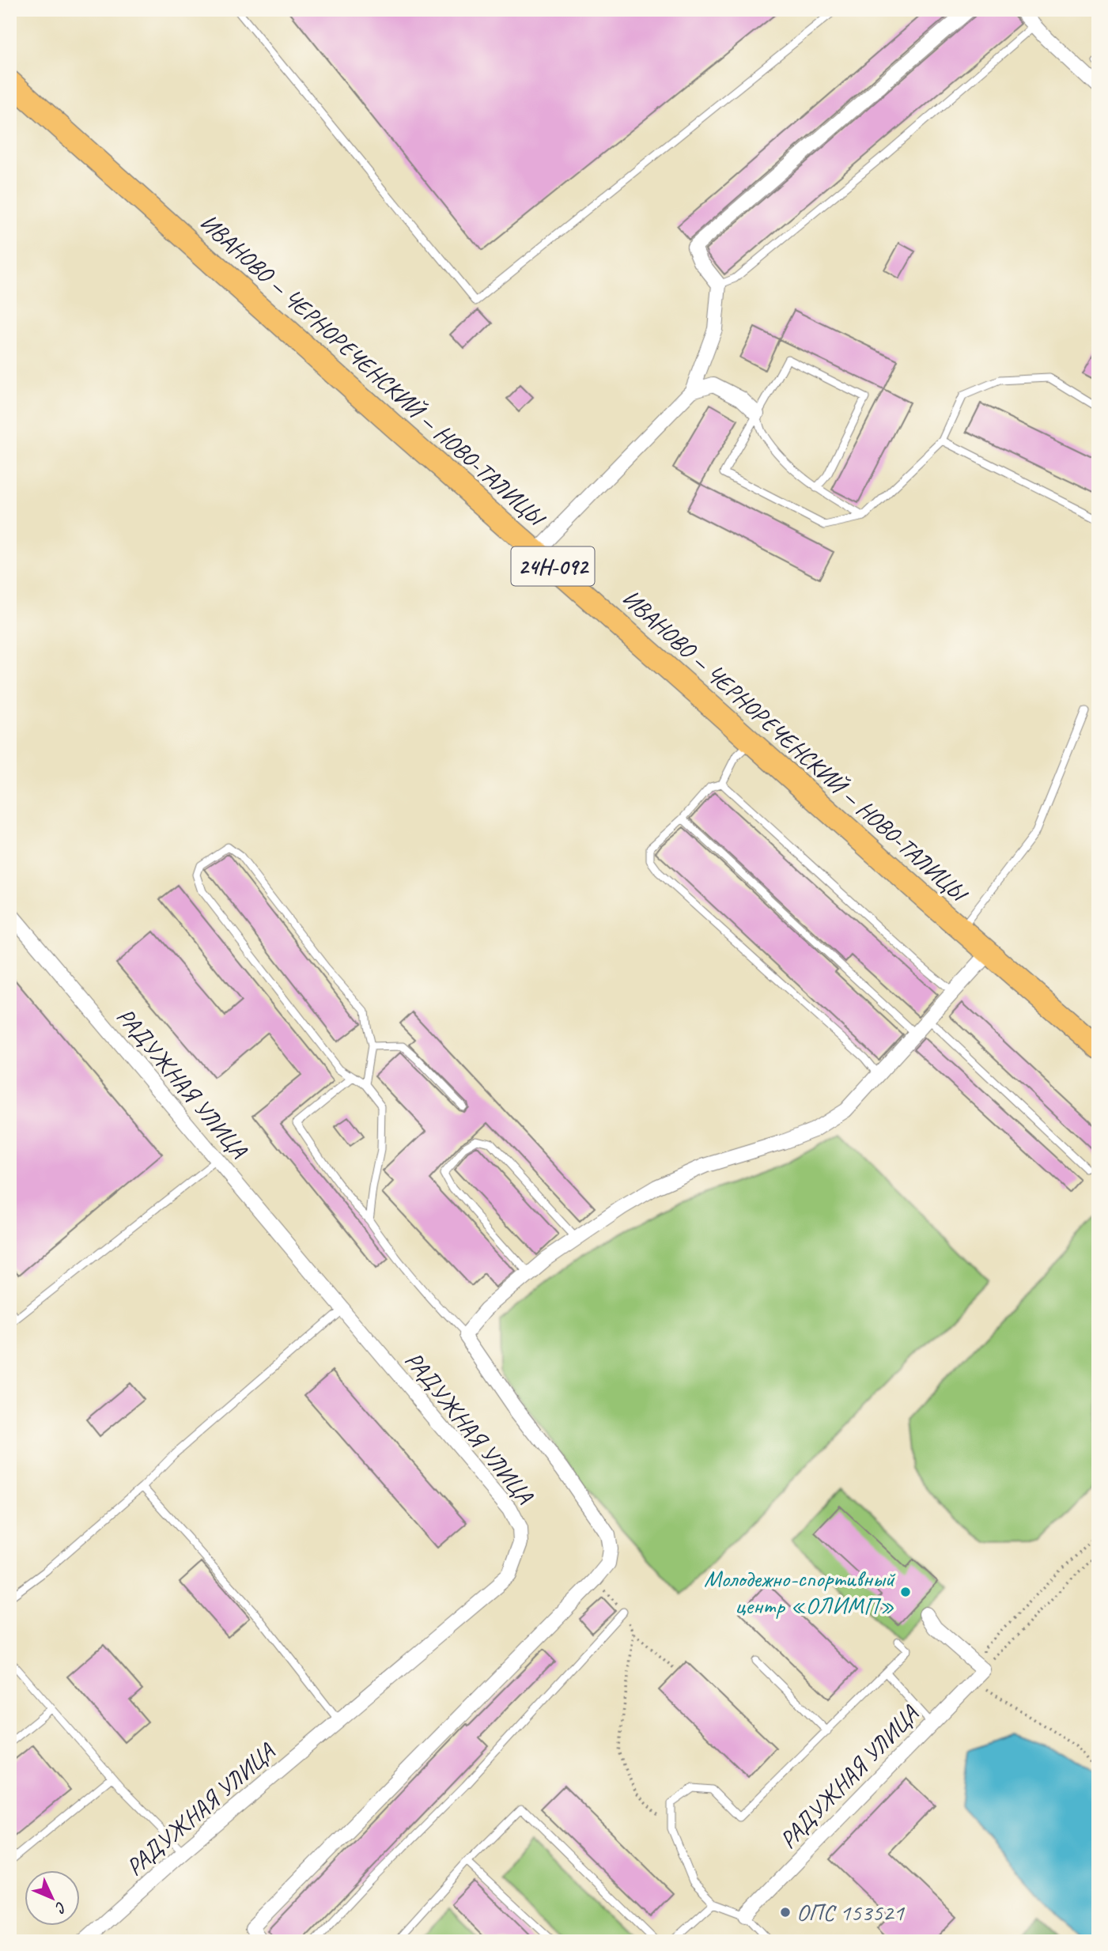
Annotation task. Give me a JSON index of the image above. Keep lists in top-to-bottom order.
{
  "streets": {
    "main road": ["ИВАНОВО — ЧЕРНОРЕЧЕНСКИЙ — НОВО-ТАЛИЦЫ", "24Н-092"],
    "street": ["РАДУЖНАЯ УЛИЦА"]
  },
  "places": ["Молодежно-спортивный центр «ОЛИМП»", "ОПС 153521"],
  "north": "bottom right"
}
